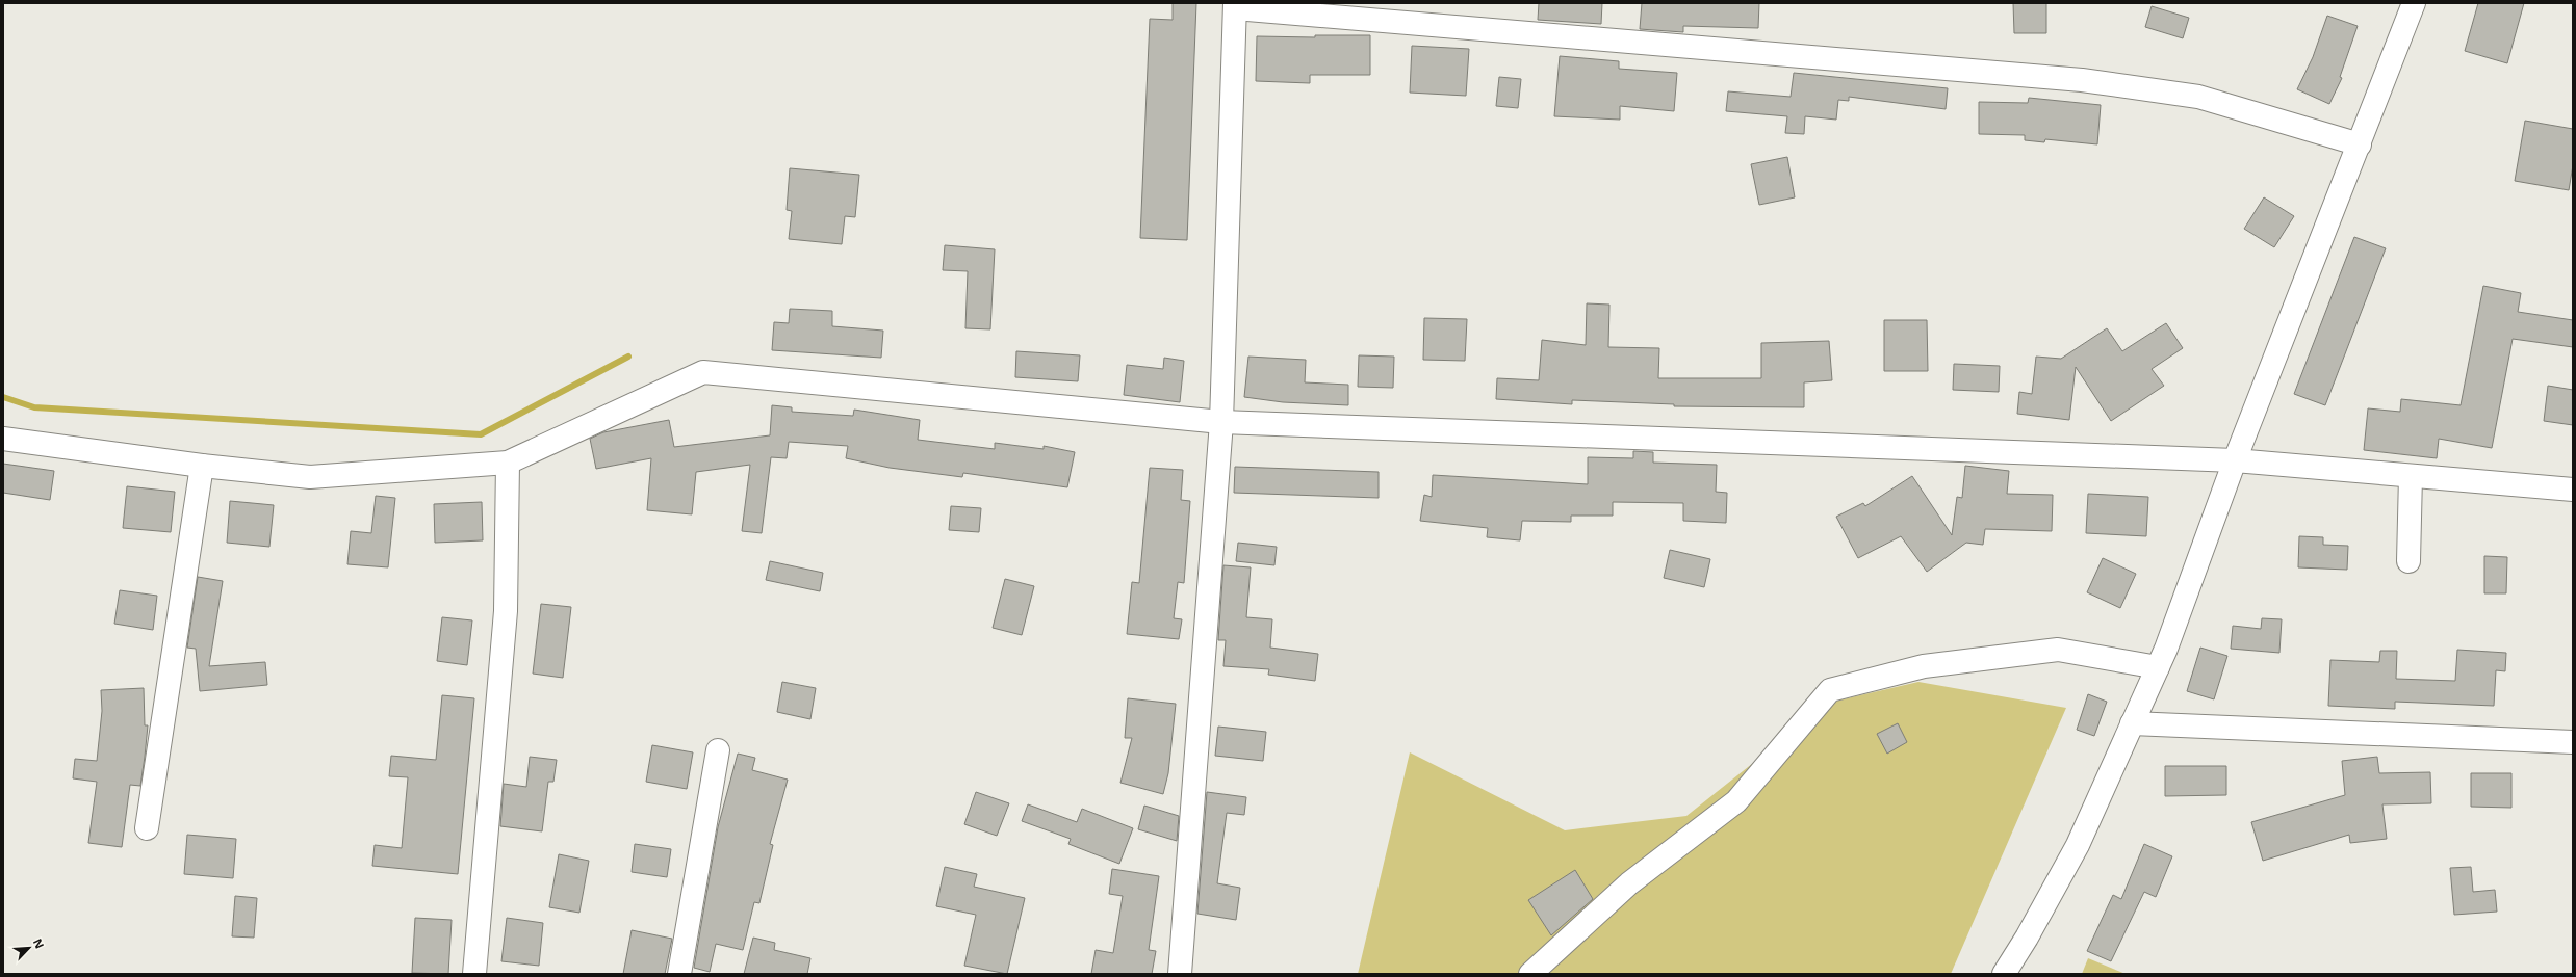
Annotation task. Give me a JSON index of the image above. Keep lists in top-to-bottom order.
{
  "north": "top right"
}
